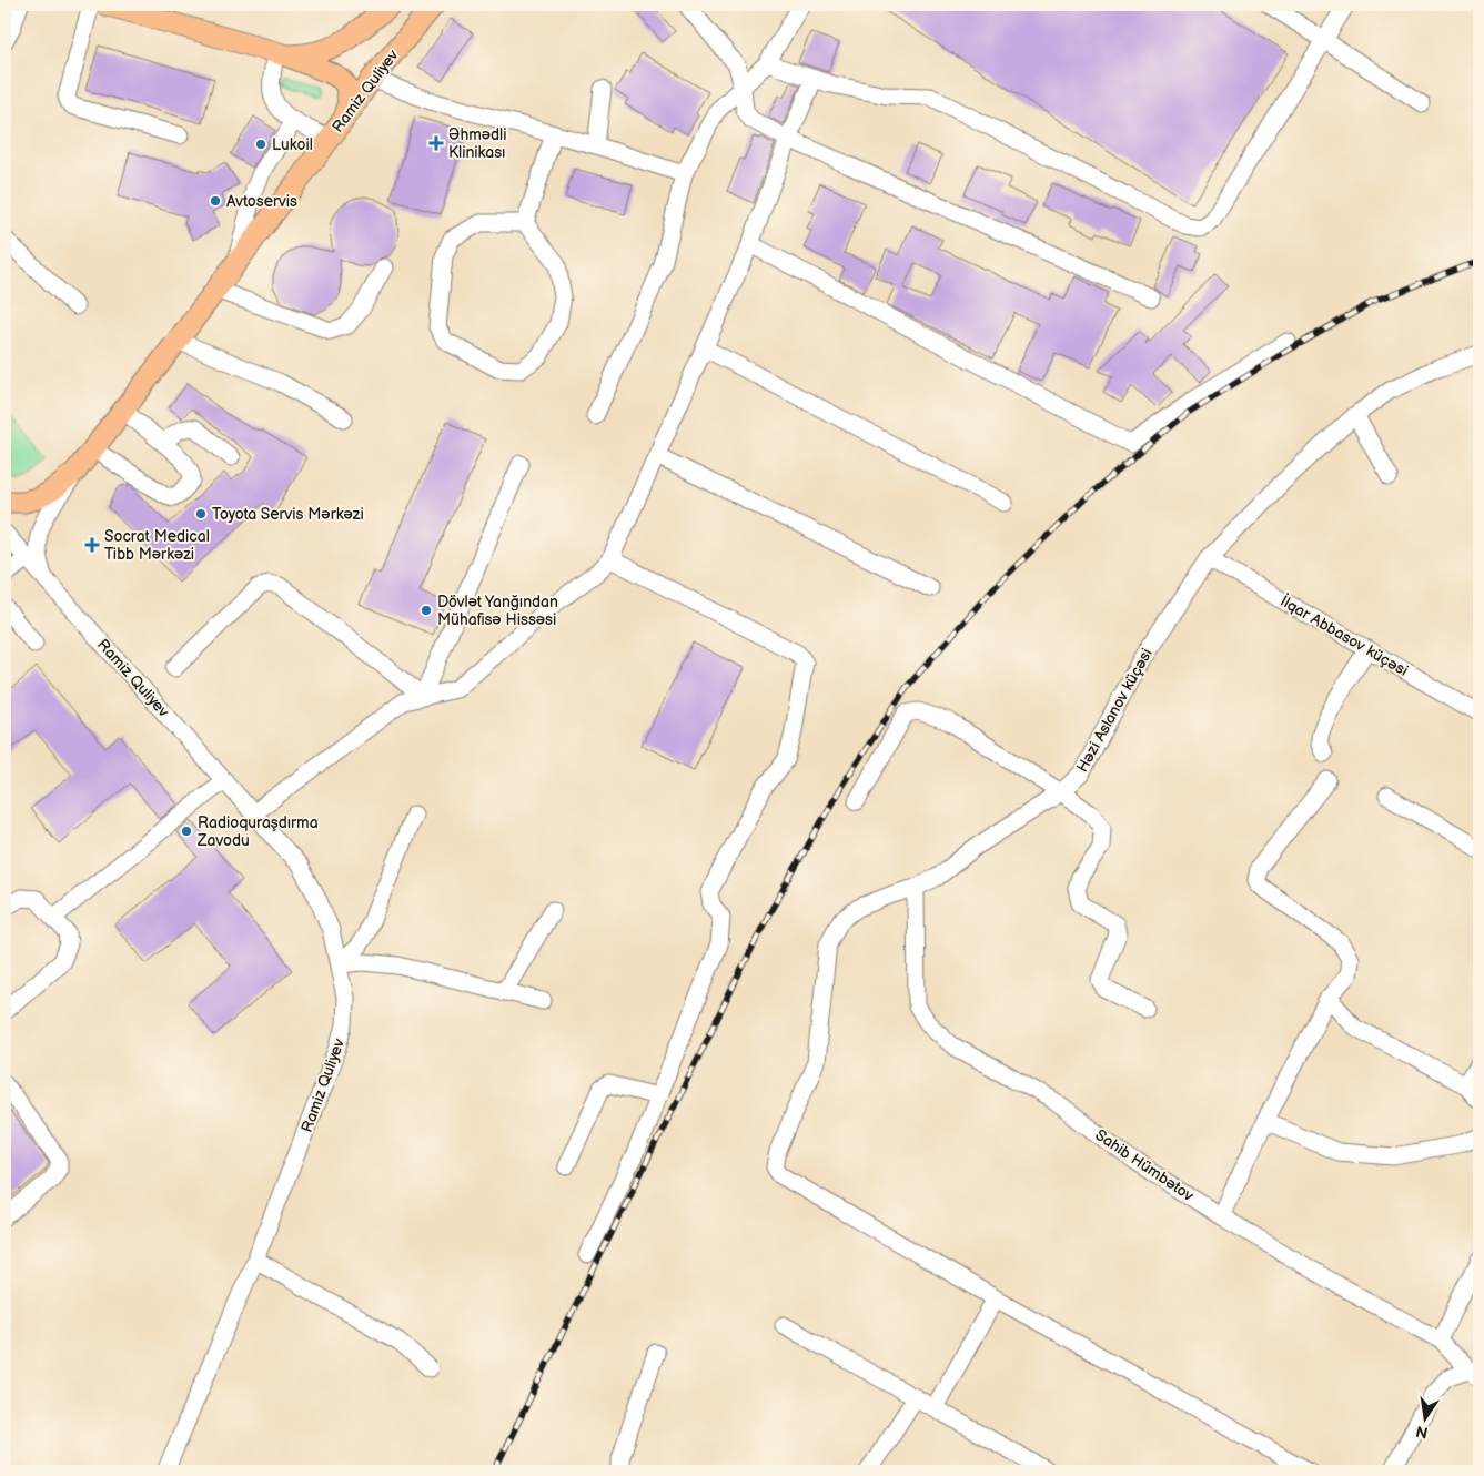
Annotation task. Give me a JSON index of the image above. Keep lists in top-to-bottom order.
{
  "streets": {
    "main road": ["Ramiz Quliyev"],
    "street": ["İlqar Abbasov küçəsi", "Həzi Aslanov küçəsi", "Sahib Hümbətov"]
  },
  "crossings": [
    ["İlqar Abbasov küçəsi", "Həzi Aslanov küçəsi"],
    ["Həzi Aslanov küçəsi", "Sahib Hümbətov"]
  ],
  "places": {
    "health": ["Əhmədli Klinikası", "Socrat Medical Tibb Mərkəzi"],
    "other": [
      "Lukoil",
      "Avtoservis",
      "Toyota Servis Mərkəzi",
      "Dövlət Yanğından Mühafisə Hissəsi",
      "Radioquraşdırma Zavodu"
    ]
  },
  "north": "bottom"
}
